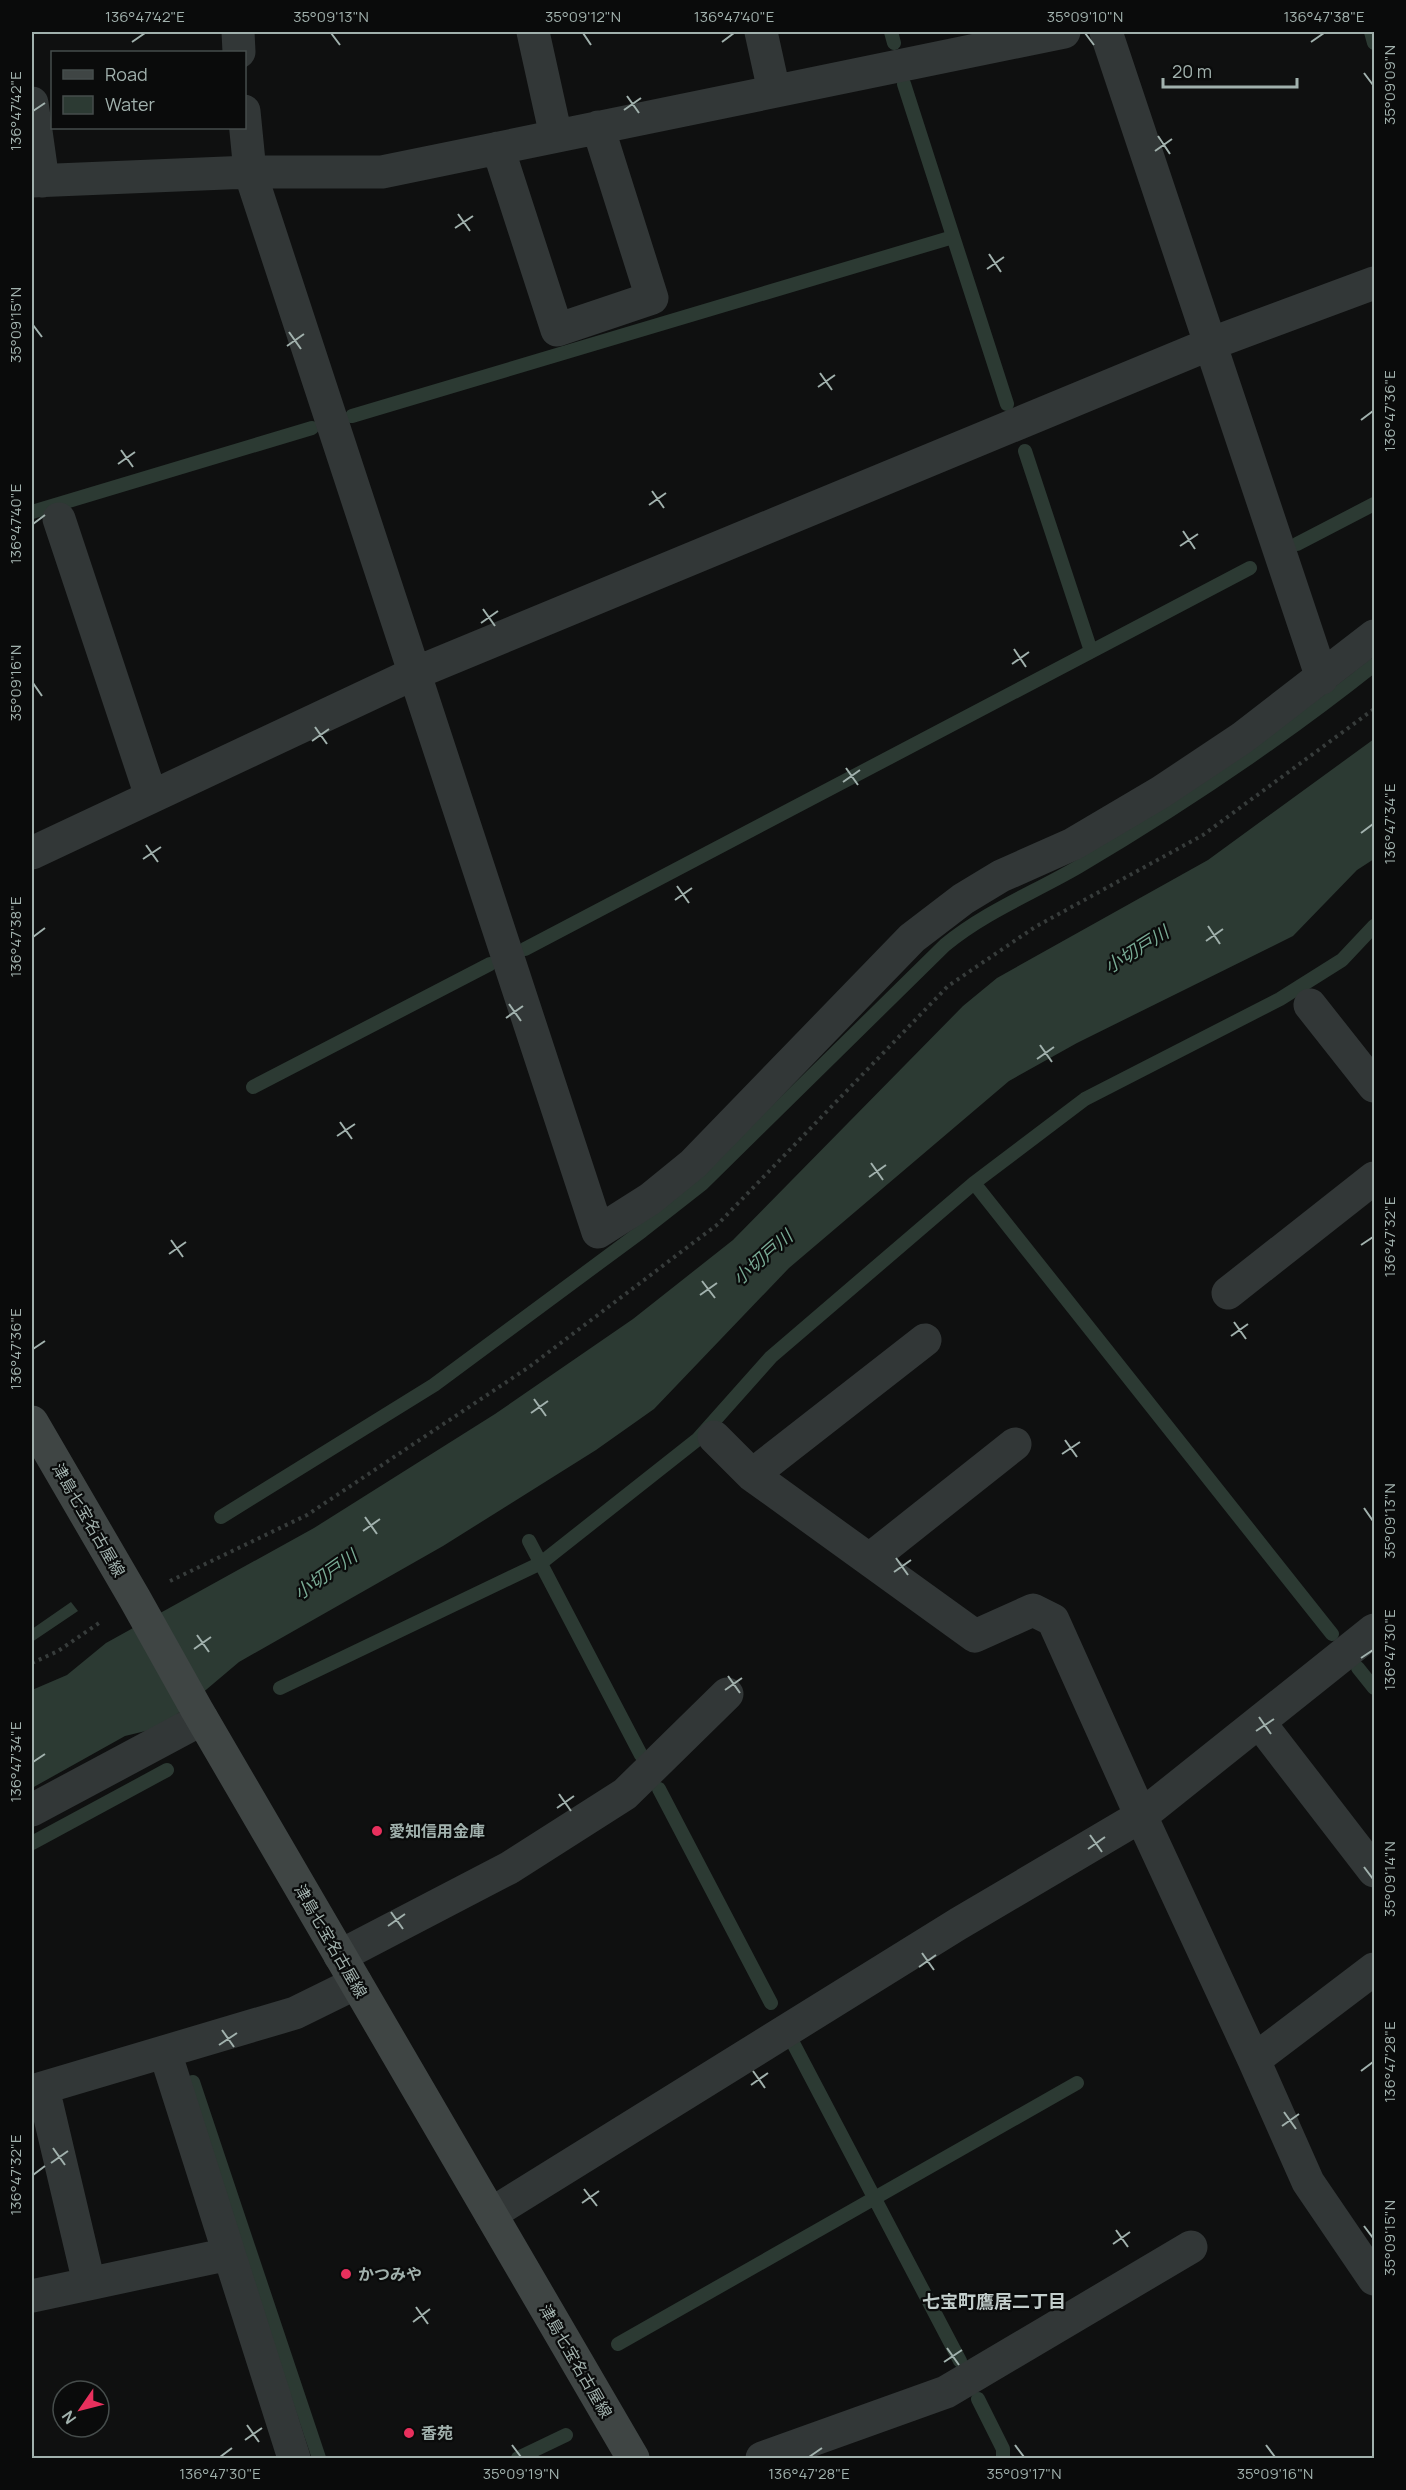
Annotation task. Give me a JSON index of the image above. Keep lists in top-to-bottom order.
{
  "streets": {
    "main road": ["津島七宝名古屋線"]
  },
  "districts": ["七宝町鷹居二丁目"],
  "water": ["小切戸川"],
  "places": ["愛知信用金庫", "かつみや", "香苑"],
  "legend": ["Road", "Water"],
  "scale_bar": "20 m",
  "north": "bottom left",
  "coordinates": [
    "136°47'42\"E",
    "35°09'13\"N",
    "35°09'12\"N",
    "136°47'40\"E",
    "35°09'10\"N",
    "136°47'38\"E",
    "35°09'09\"N",
    "35°09'15\"N",
    "136°47'36\"E",
    "35°09'16\"N",
    "136°47'34\"E",
    "136°47'32\"E",
    "136°47'30\"E",
    "35°09'14\"N",
    "136°47'28\"E",
    "35°09'19\"N",
    "35°09'17\"N"
  ]
}
